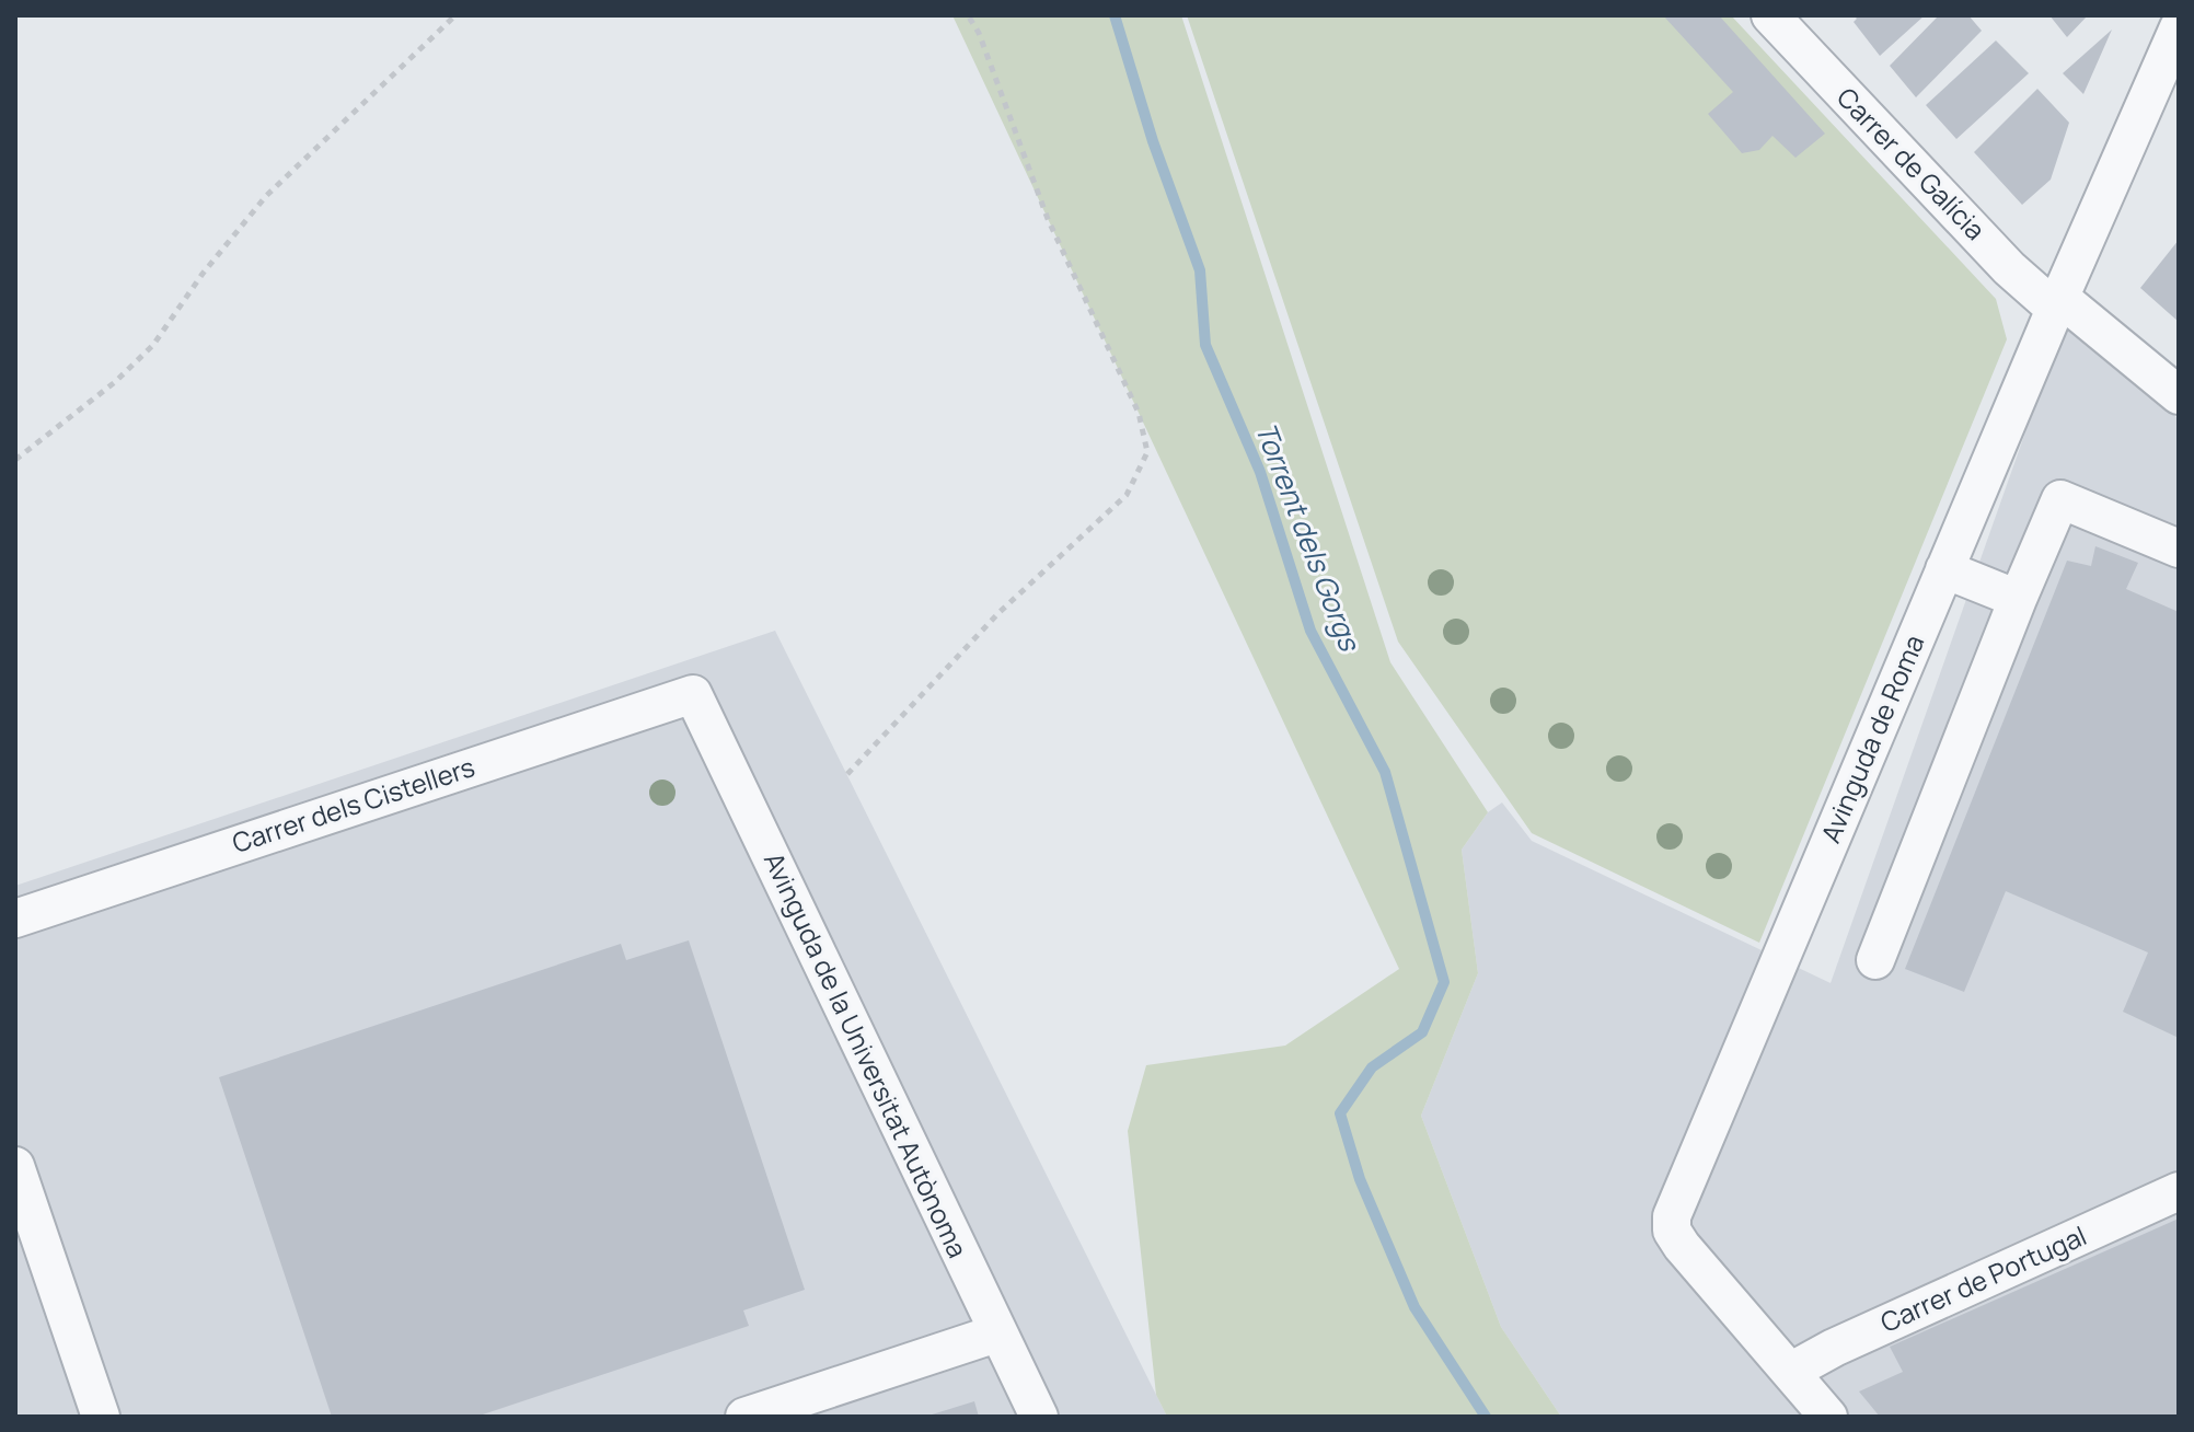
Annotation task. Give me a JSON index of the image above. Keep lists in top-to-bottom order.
{
  "streets": {
    "street": [
      "Carrer de Galícia",
      "Avinguda de Roma",
      "Carrer dels Cistellers",
      "Avinguda de la Universitat Autònoma",
      "Carrer de Portugal"
    ]
  },
  "crossings": [
    ["Carrer de Galícia", "Avinguda de Roma"],
    ["Avinguda de Roma", "Carrer de Portugal"],
    ["Carrer dels Cistellers", "Avinguda de la Universitat Autònoma"]
  ],
  "water": ["Torrent dels Gorgs"]
}
